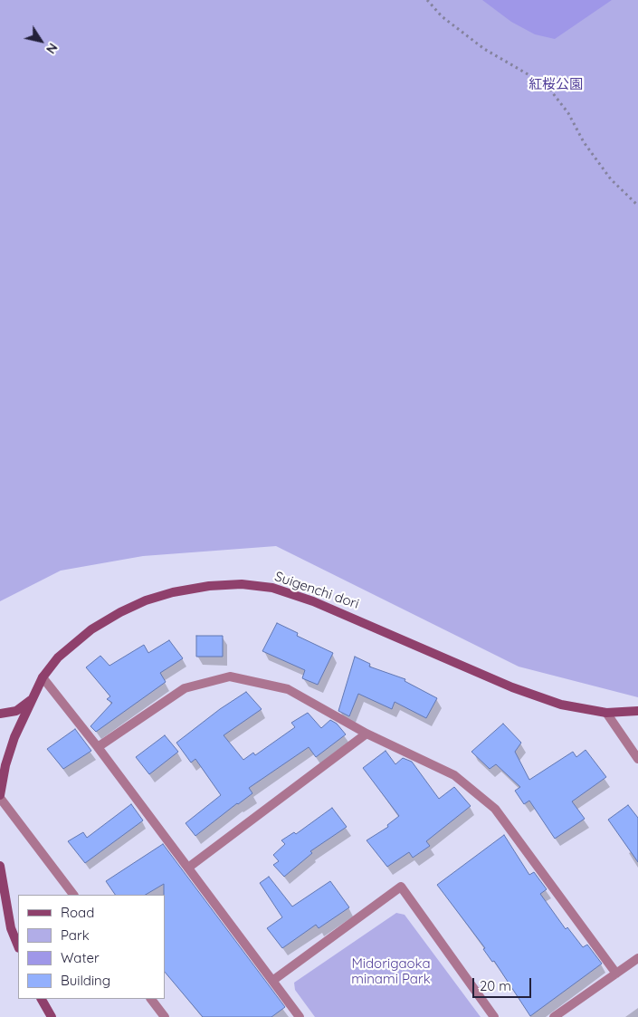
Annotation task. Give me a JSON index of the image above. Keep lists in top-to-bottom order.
{
  "streets": {
    "street": ["Suigenchi dori"]
  },
  "parks": ["紅桜公園", "Midorigaoka minami Park"],
  "legend": [
    "Road",
    "Park",
    "Water",
    "Building"
  ],
  "scale_bar": "20 m",
  "north": "bottom right"
}
